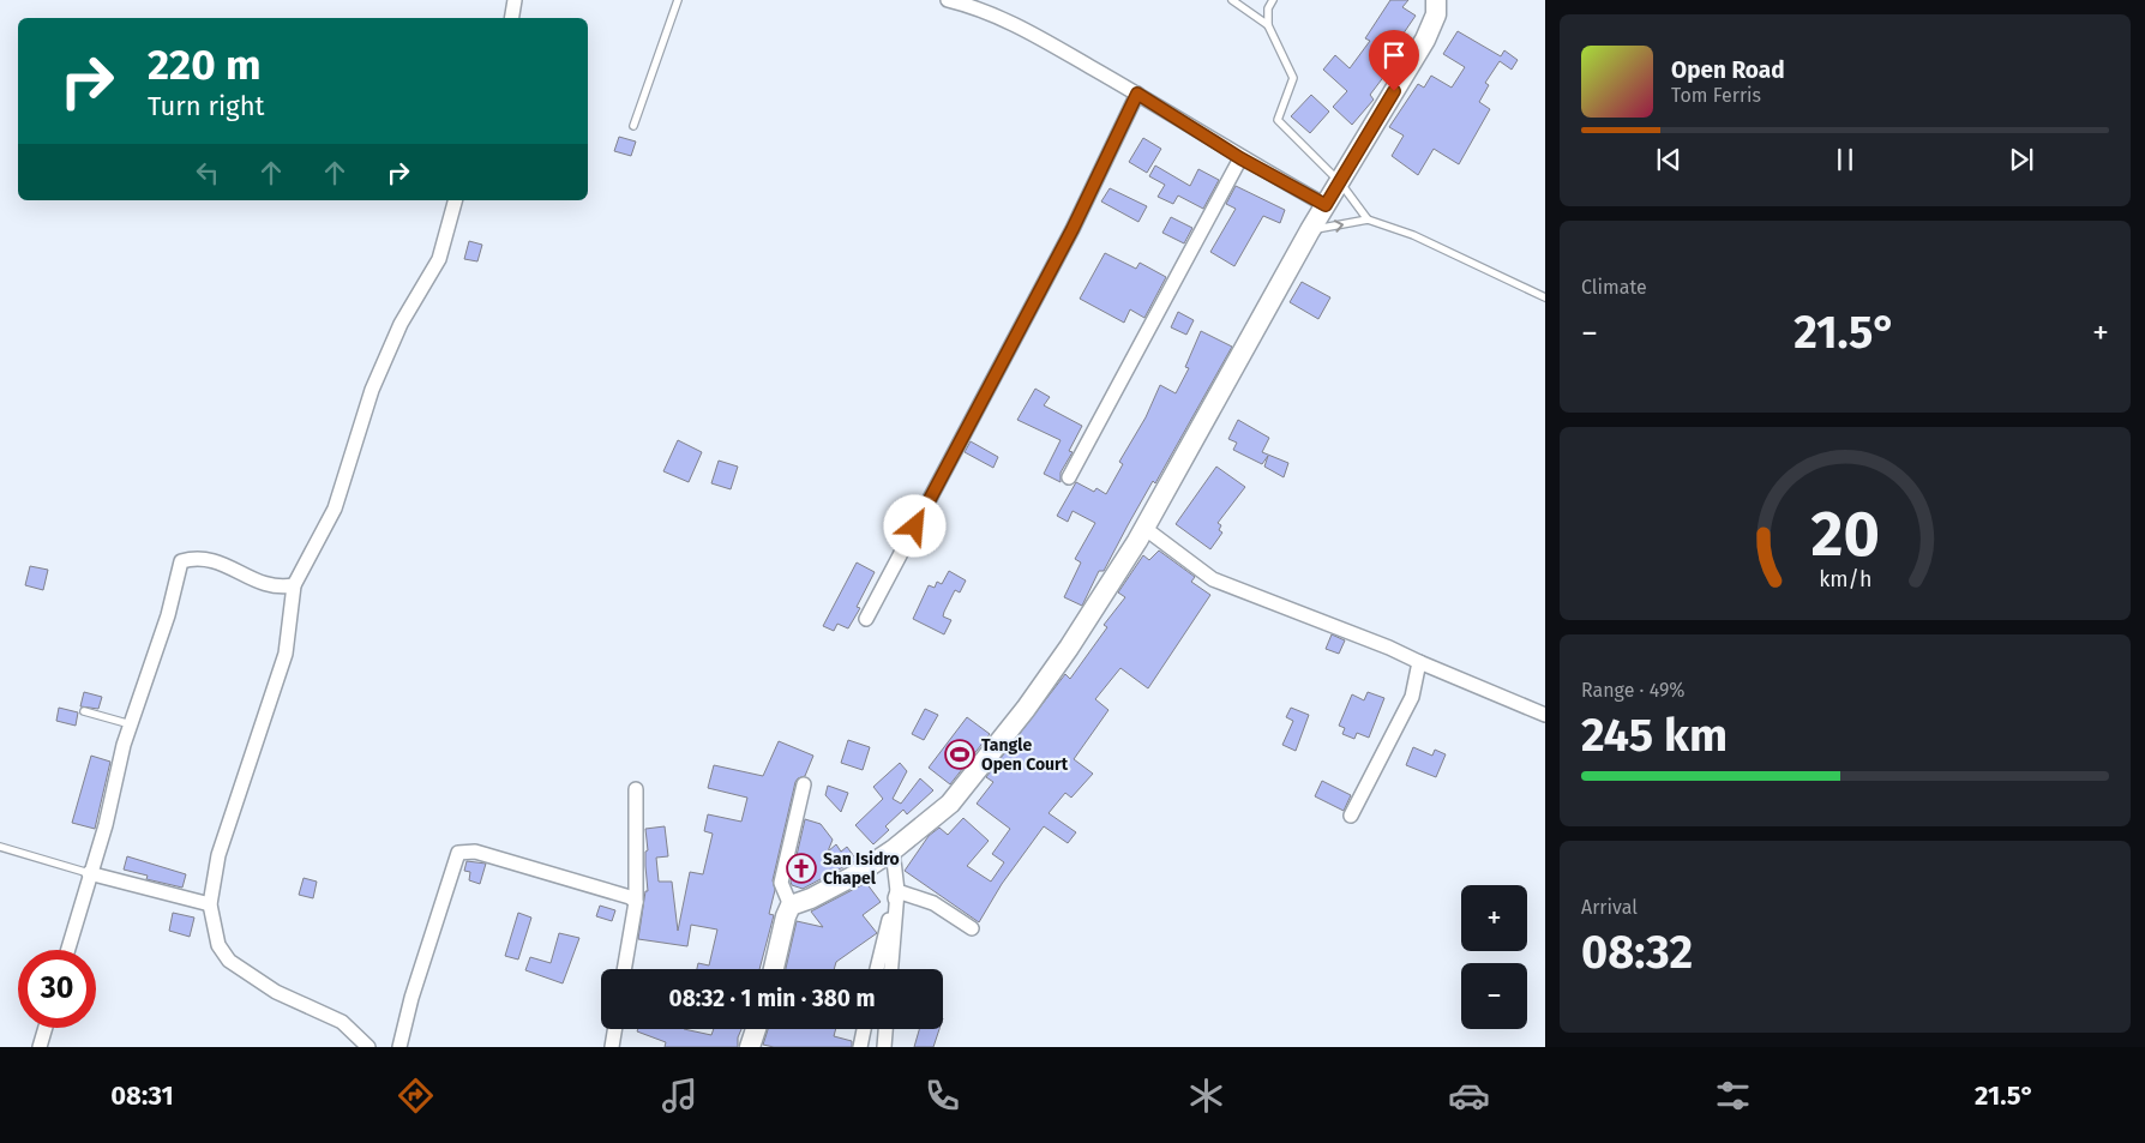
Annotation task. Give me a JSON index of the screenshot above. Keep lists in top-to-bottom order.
{
  "places": {
    "sports": ["Tangle Open Court"],
    "church": ["San Isidro Chapel"]
  },
  "page": {
    "turn": ["220 m", "Turn right"],
    "song": ["Open Road", "Tom Ferris"],
    "tile": [
      "Climate",
      ["Range · 49%", "245 km"],
      ["Arrival", "08:32"]
    ],
    "heat": ["−", "21.5°", "+"],
    "map_buttons": ["+", "−"],
    "limit": "30",
    "trip": "08:32 · 1 min · 380 m",
    "tabs": ["08:31", "21.5°"],
    "gauge": ["20", "km/h"]
  }
}
